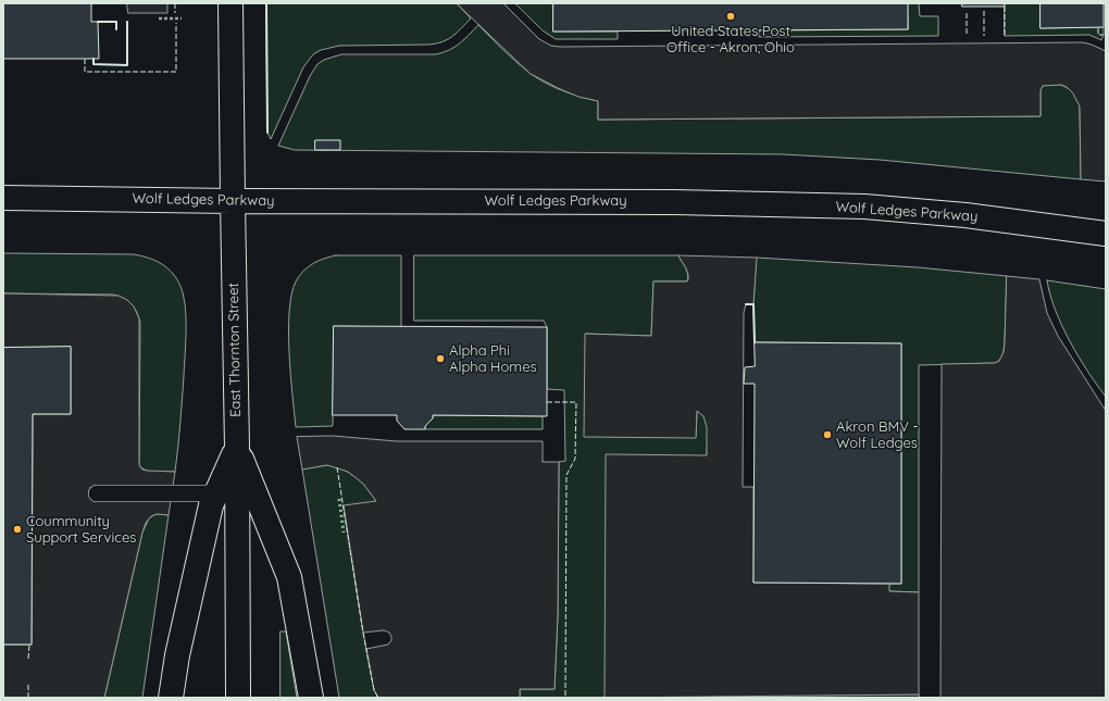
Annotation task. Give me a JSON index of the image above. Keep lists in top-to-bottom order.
{
  "streets": {
    "main road": ["Wolf Ledges Parkway", "East Thornton Street"]
  },
  "crossings": [
    ["Wolf Ledges Parkway", "East Thornton Street"]
  ],
  "places": [
    "United States Post Office - Akron, Ohio",
    "Alpha Phi Alpha Homes",
    "Akron BMV - Wolf Ledges",
    "Coummunity Support Services"
  ]
}
